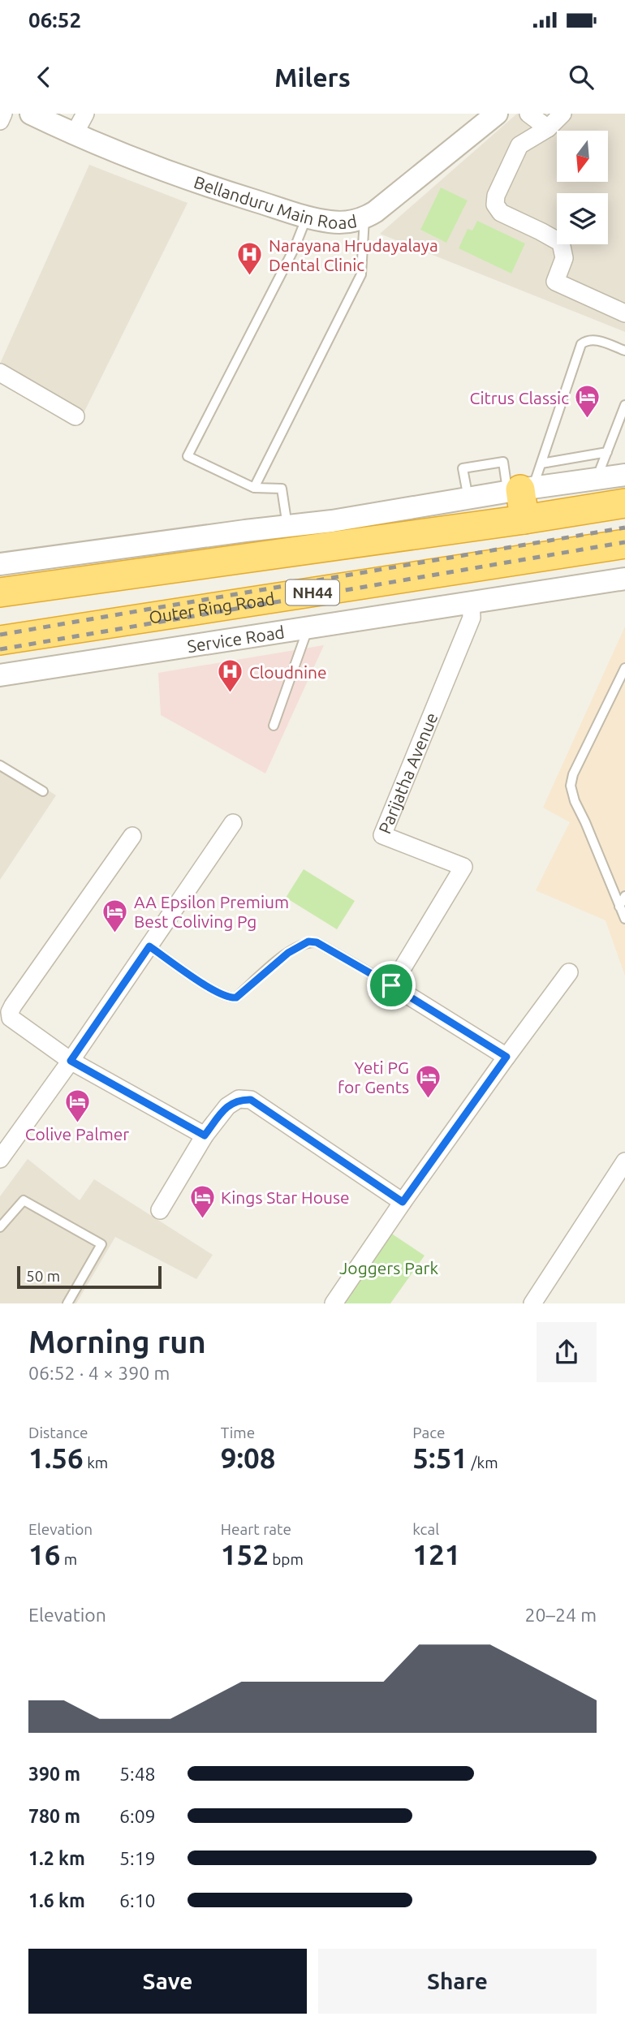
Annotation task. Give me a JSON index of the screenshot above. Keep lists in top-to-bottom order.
{
  "streets": {
    "highway": ["NH44", "Outer Ring Road"],
    "street": ["Bellanduru Main Road", "Service Road", "Parijatha Avenue"]
  },
  "crossings": [
    ["Service Road", "Parijatha Avenue"]
  ],
  "parks": ["Joggers Park"],
  "places": {
    "hospital": ["Narayana Hrudayalaya Dental Clinic", "Cloudnine"],
    "hotel": [
      "Citrus Classic",
      "AA Epsilon Premium Best Coliving Pg",
      "Yeti PG for Gents",
      "Colive Palmer",
      "Kings Star House"
    ]
  },
  "scale_bar": "50 m",
  "north": "bottom",
  "page": {
    "status": "06:52",
    "header": "Milers",
    "scale": "50 m",
    "heading": ["Morning run", "06:52 · 4 × 390 m"],
    "stats": [
      ["Distance", "1.56 km"],
      ["Time", "9:08"],
      ["Pace", "5:51 /km"],
      ["Elevation", "16 m"],
      ["Heart rate", "152 bpm"],
      ["kcal", "121"]
    ],
    "chart": ["Elevation", "20–24 m"],
    "list": [
      {
        "name": "390 m",
        "note": "5:48"
      },
      {
        "name": "780 m",
        "note": "6:09"
      },
      {
        "name": "1.2 km",
        "note": "5:19"
      },
      {
        "name": "1.6 km",
        "note": "6:10"
      }
    ],
    "buttons": ["Save", "Share"]
  }
}
